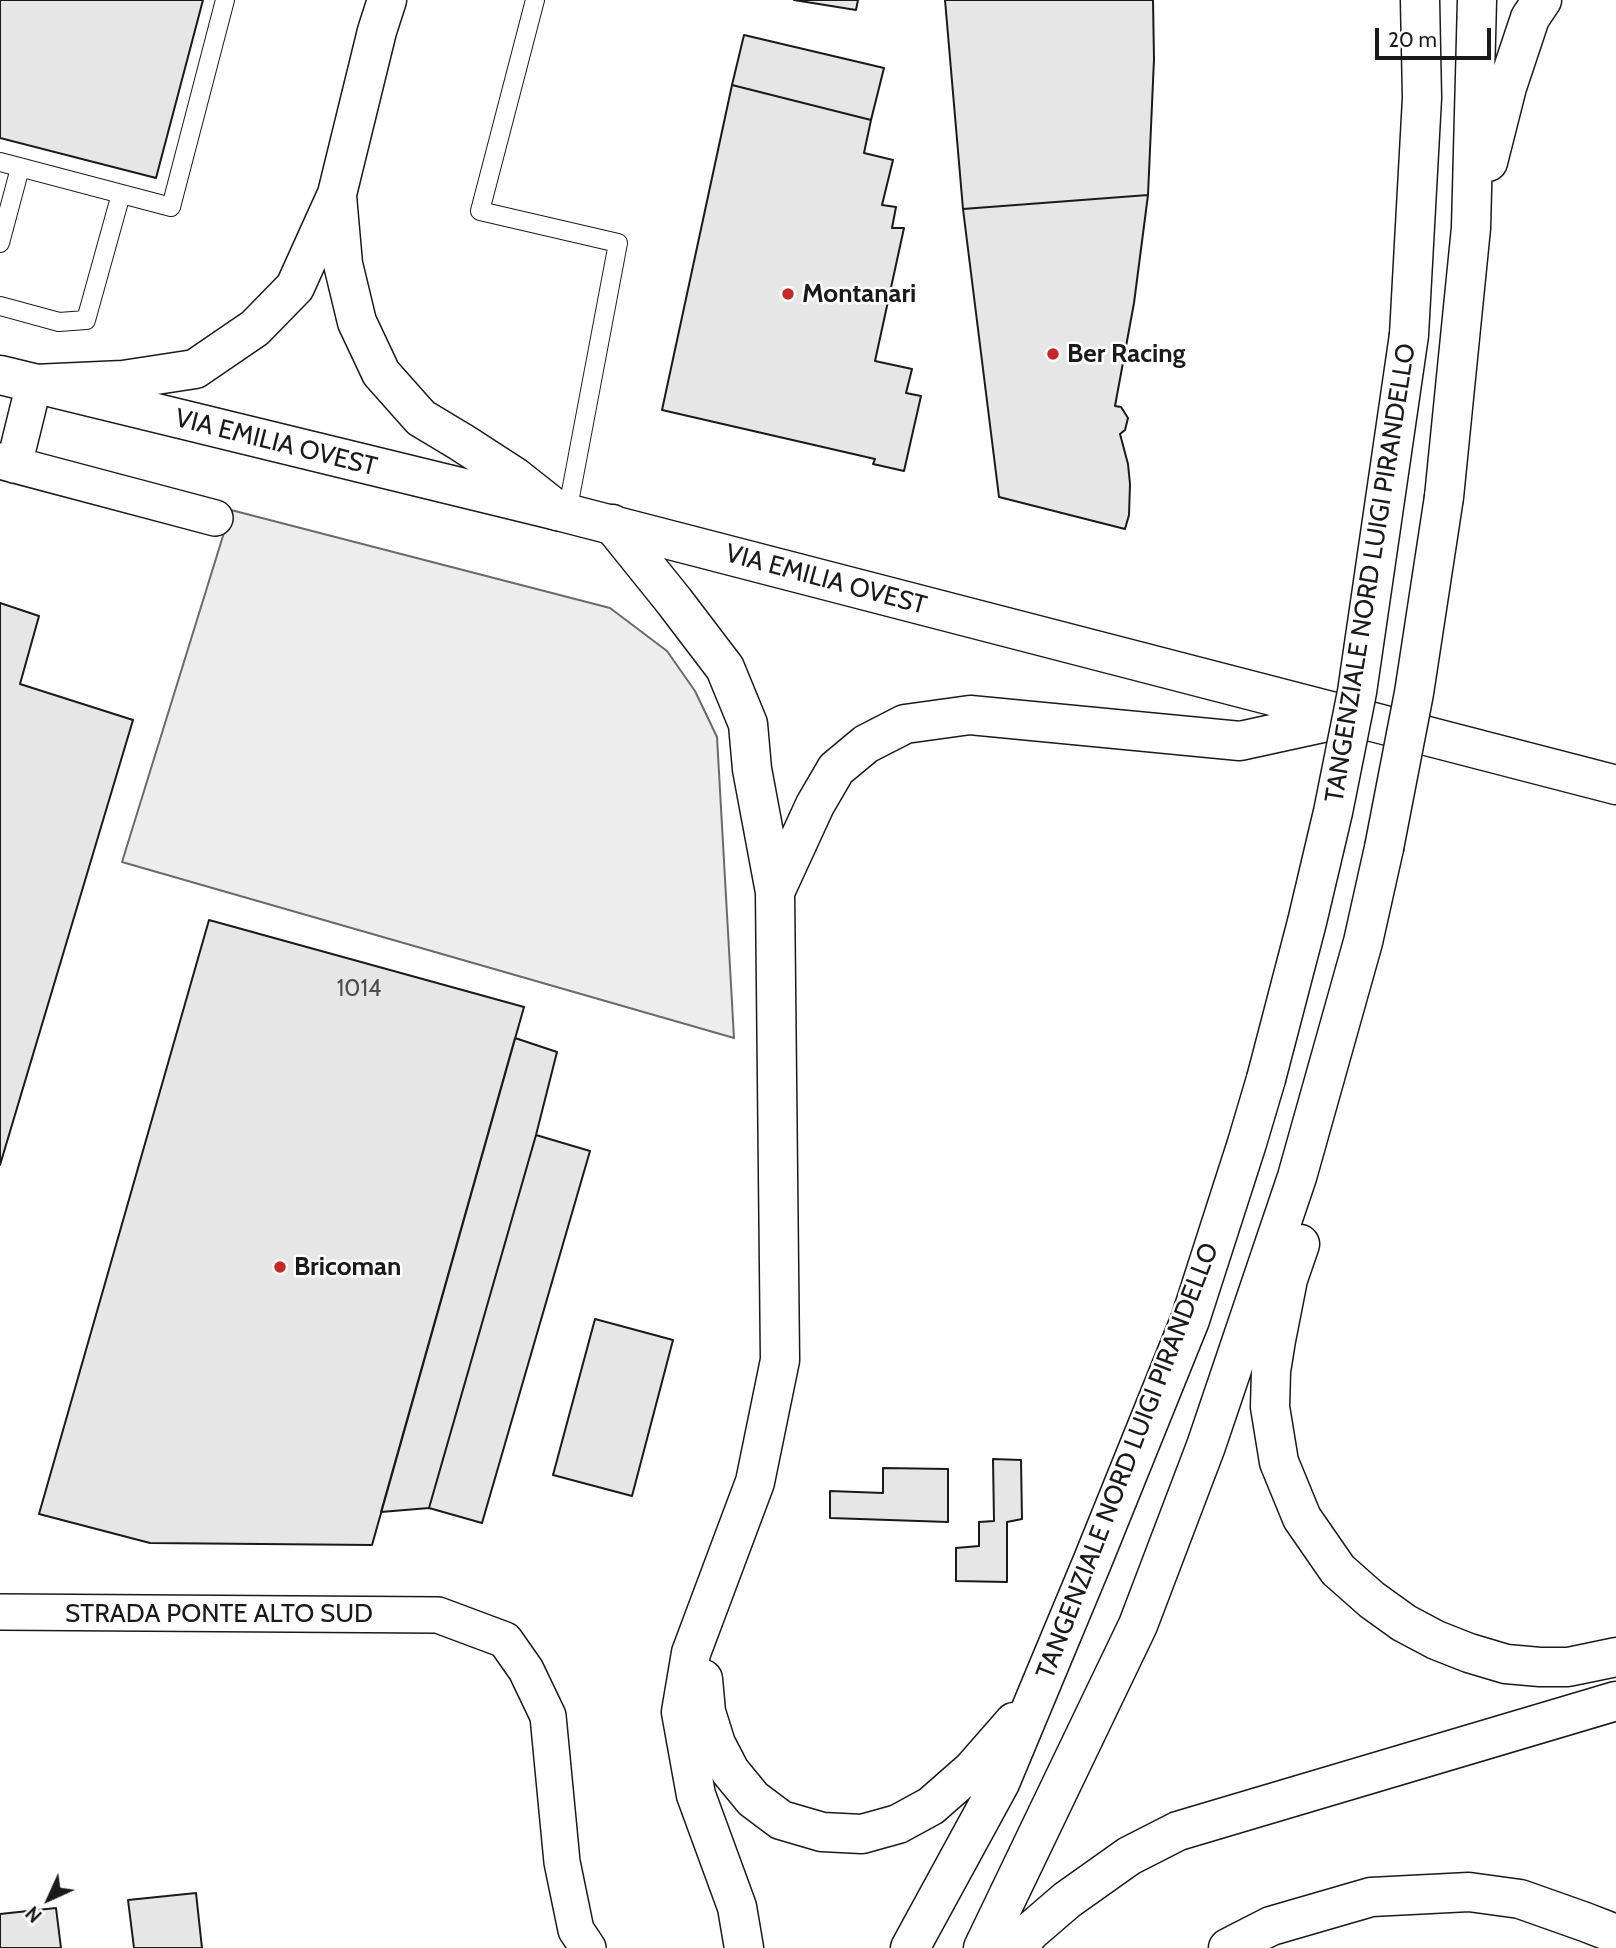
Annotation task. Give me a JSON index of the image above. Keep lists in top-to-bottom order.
{
  "streets": {
    "main road": ["VIA EMILIA OVEST", "TANGENZIALE NORD LUIGI PIRANDELLO"],
    "street": ["STRADA PONTE ALTO SUD"]
  },
  "places": ["Montanari", "Ber Racing", "Bricoman"],
  "house_numbers": ["1014"],
  "scale_bar": "20 m",
  "north": "bottom left"
}
